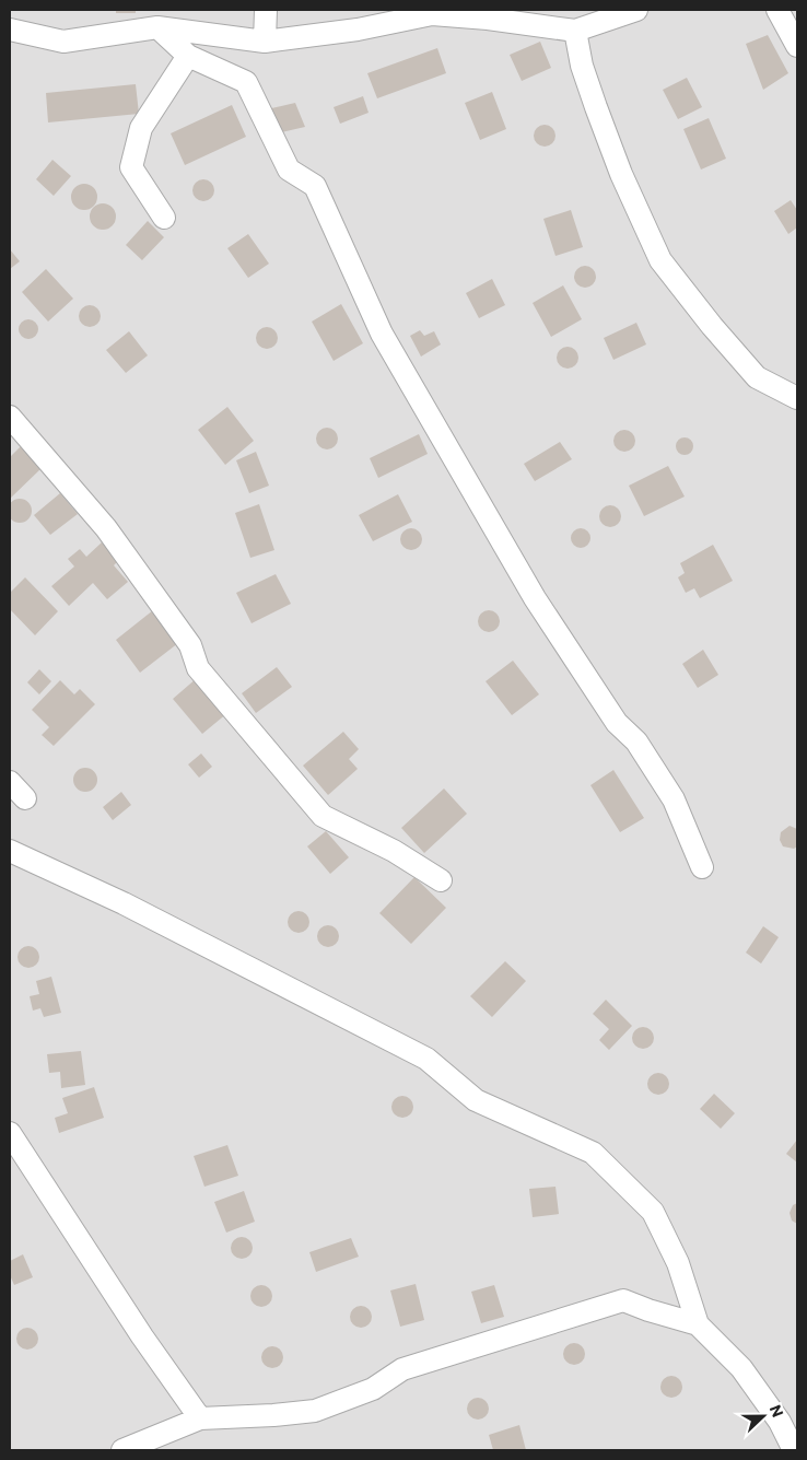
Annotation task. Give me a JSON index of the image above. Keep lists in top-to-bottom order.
{
  "north": "right"
}
